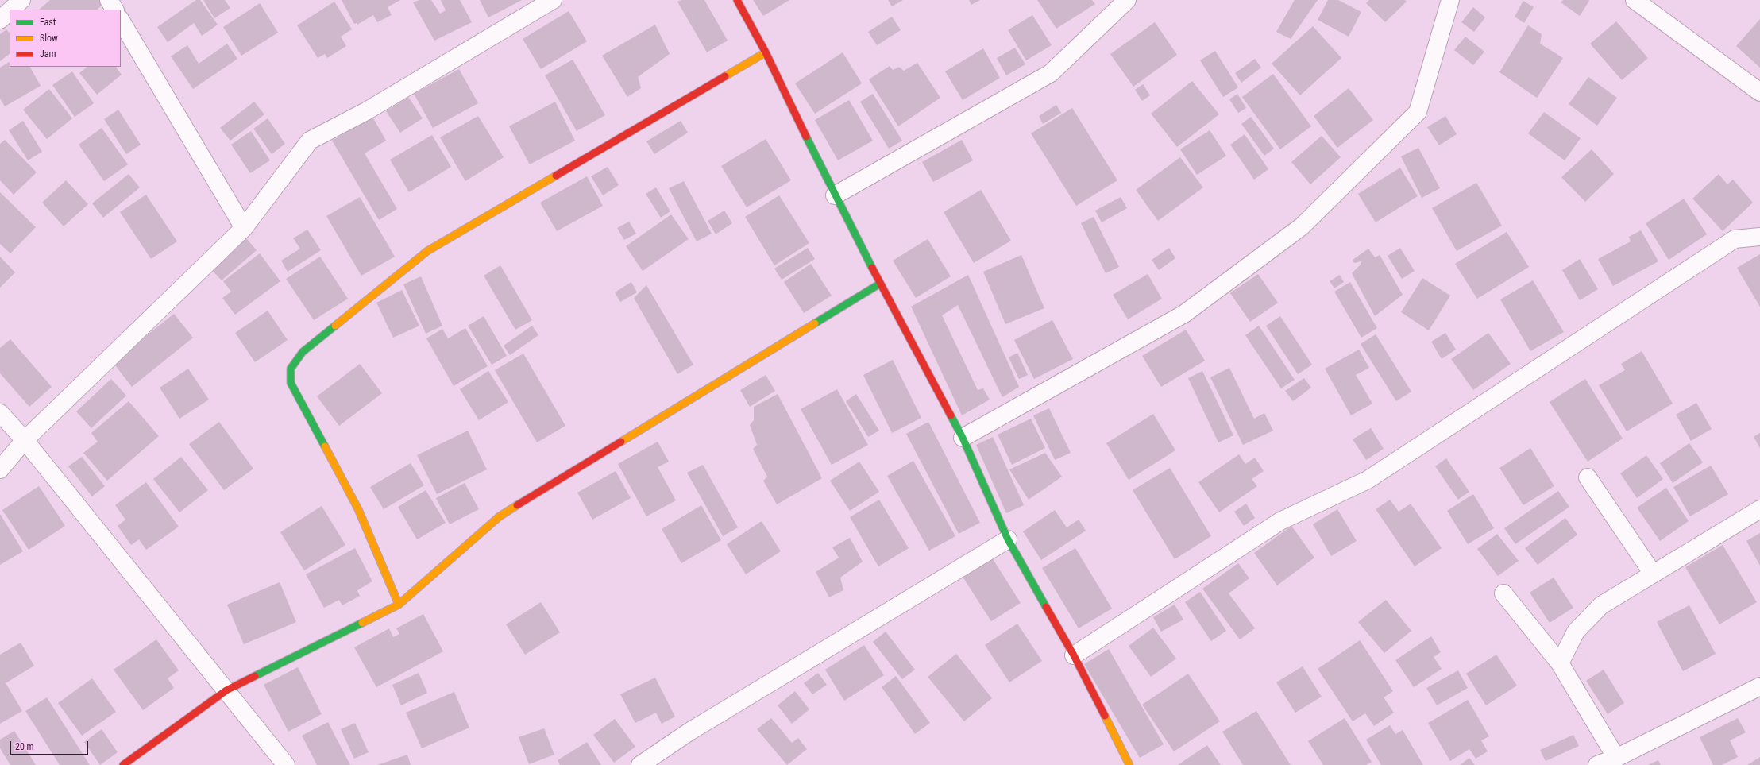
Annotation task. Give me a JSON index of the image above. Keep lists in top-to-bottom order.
{
  "legend": ["Fast", "Slow", "Jam"],
  "scale_bar": "20 m"
}
